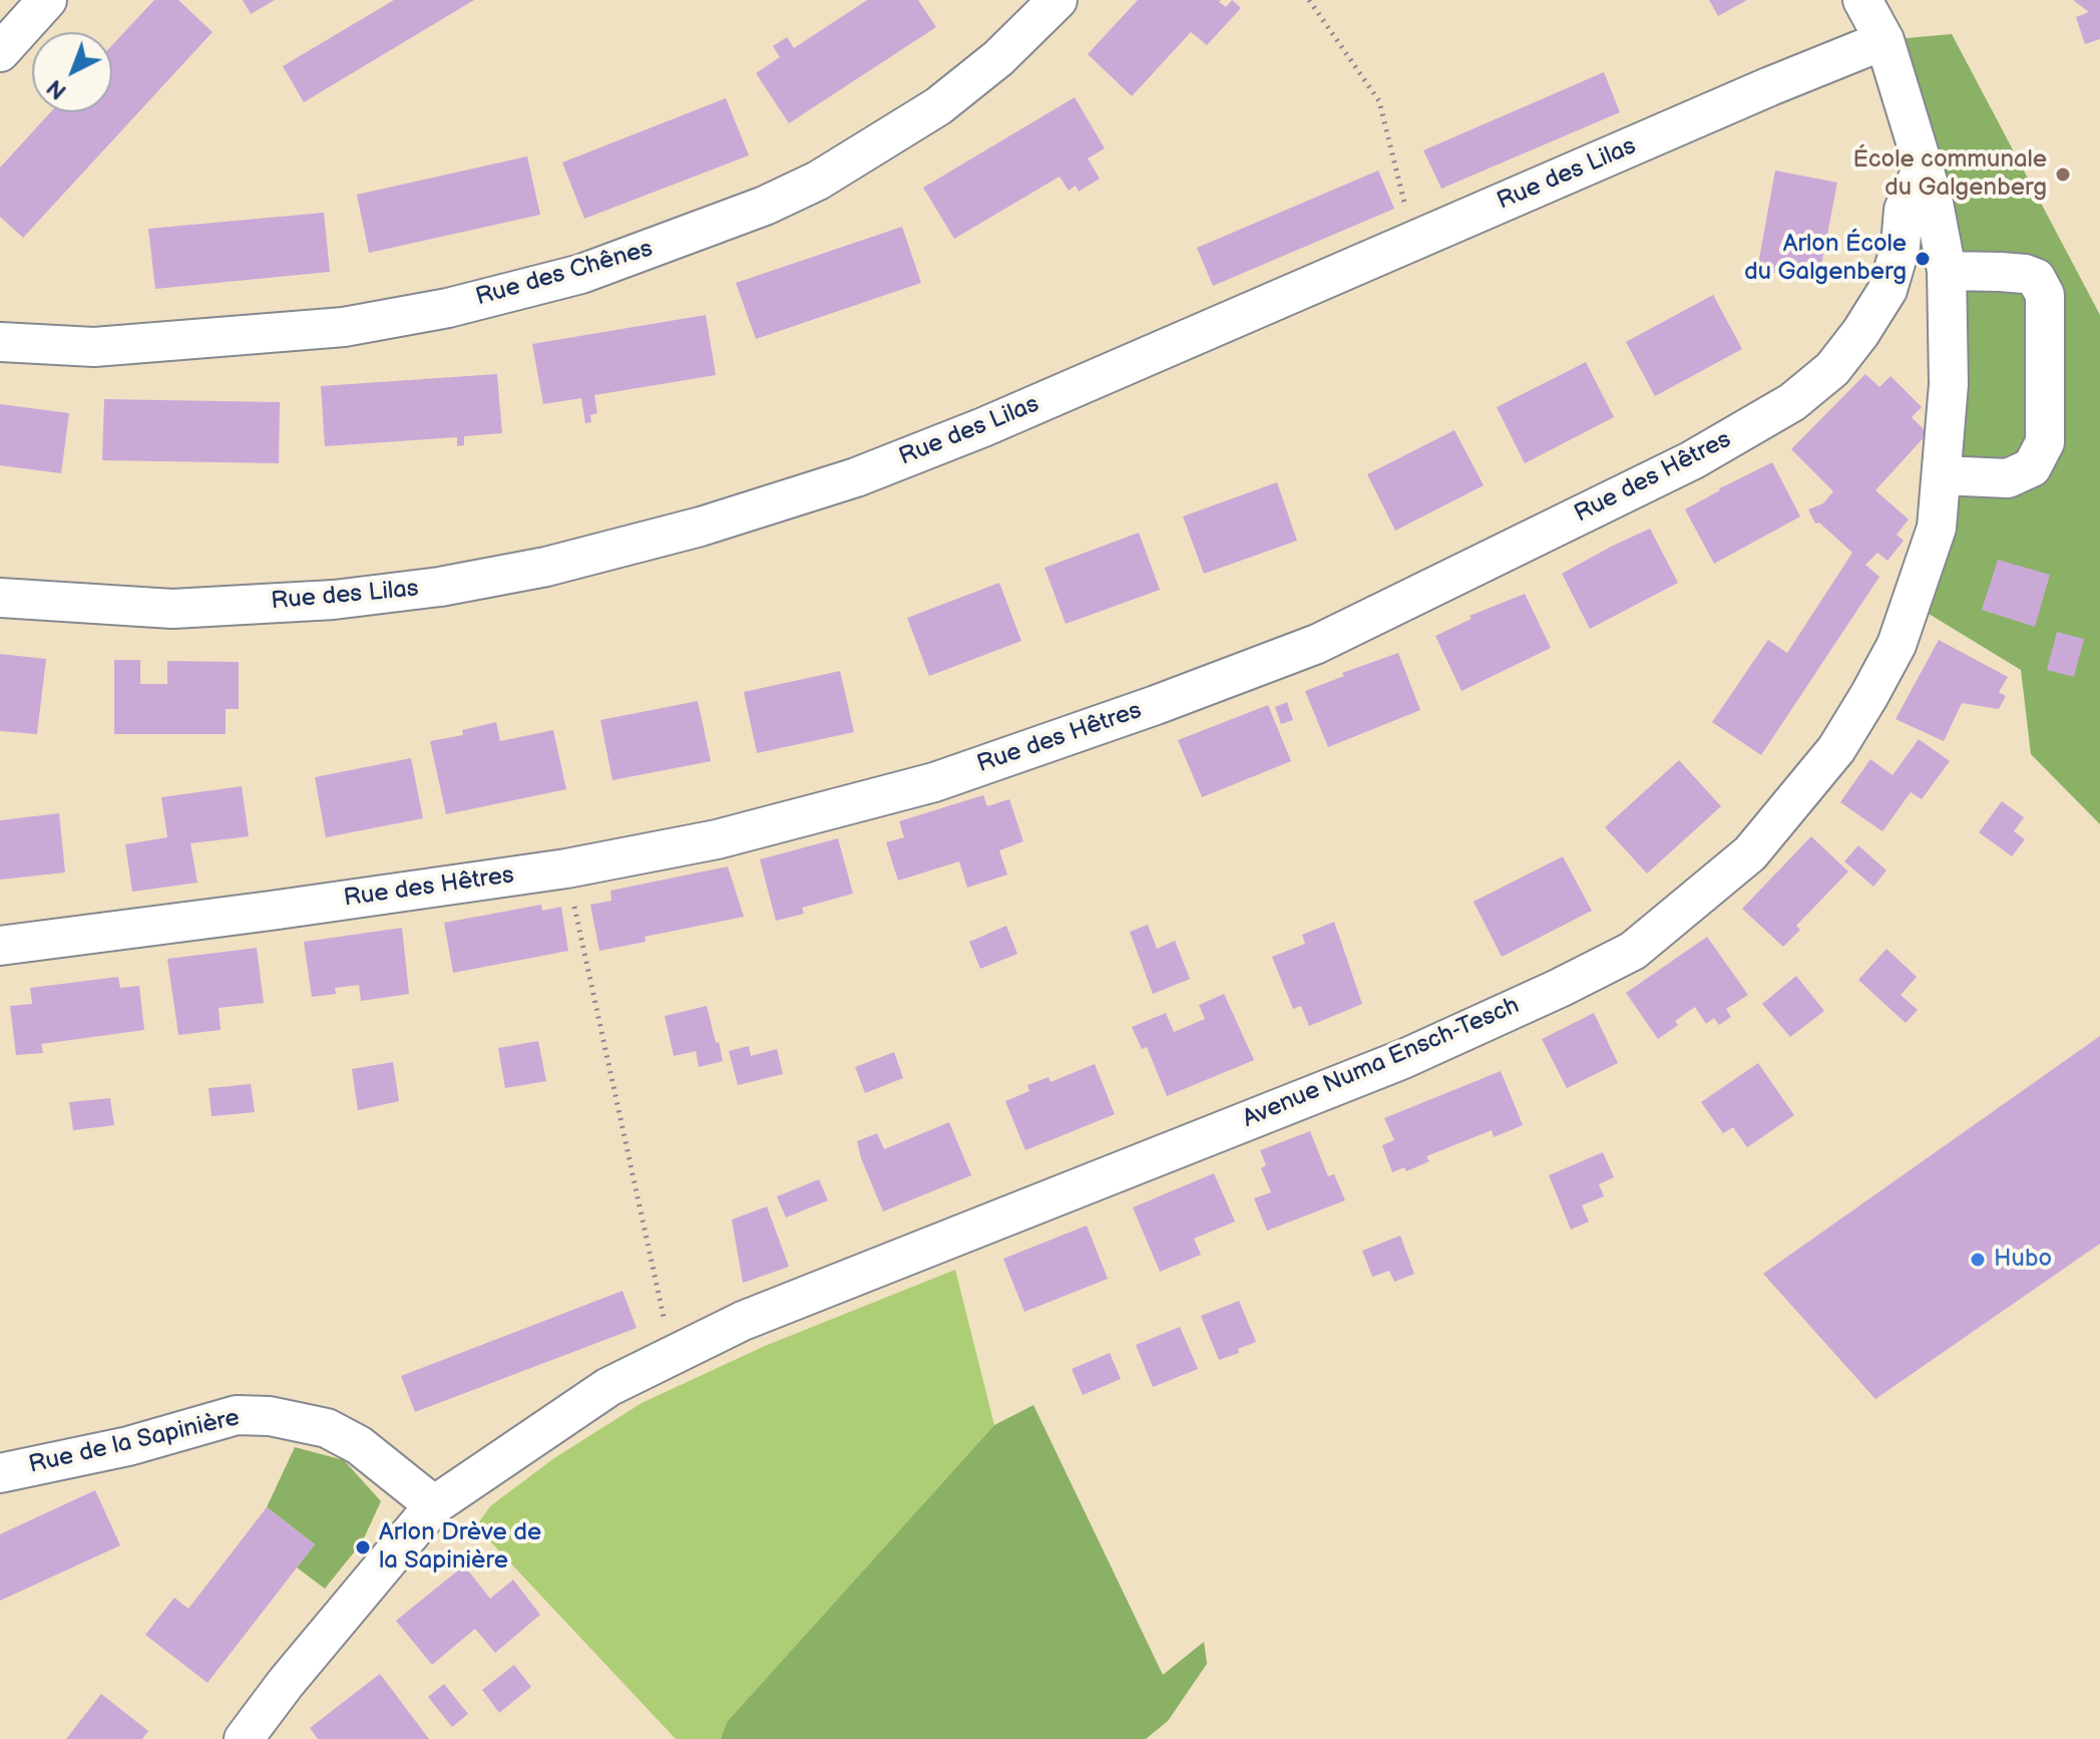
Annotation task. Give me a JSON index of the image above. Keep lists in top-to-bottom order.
{
  "streets": {
    "street": [
      "Rue des Lilas",
      "Rue des Chênes",
      "Rue des Hêtres",
      "Avenue Numa Ensch-Tesch",
      "Rue de la Sapinière"
    ]
  },
  "crossings": [
    ["Rue des Lilas", "Avenue Numa Ensch-Tesch"],
    ["Rue des Hêtres", "Avenue Numa Ensch-Tesch"],
    ["Avenue Numa Ensch-Tesch", "Rue de la Sapinière"]
  ],
  "places": [
    "École communale du Galgenberg",
    "Arlon École du Galgenberg",
    "Hubo",
    "Arlon Drève de la Sapinière"
  ],
  "north": "bottom left"
}
